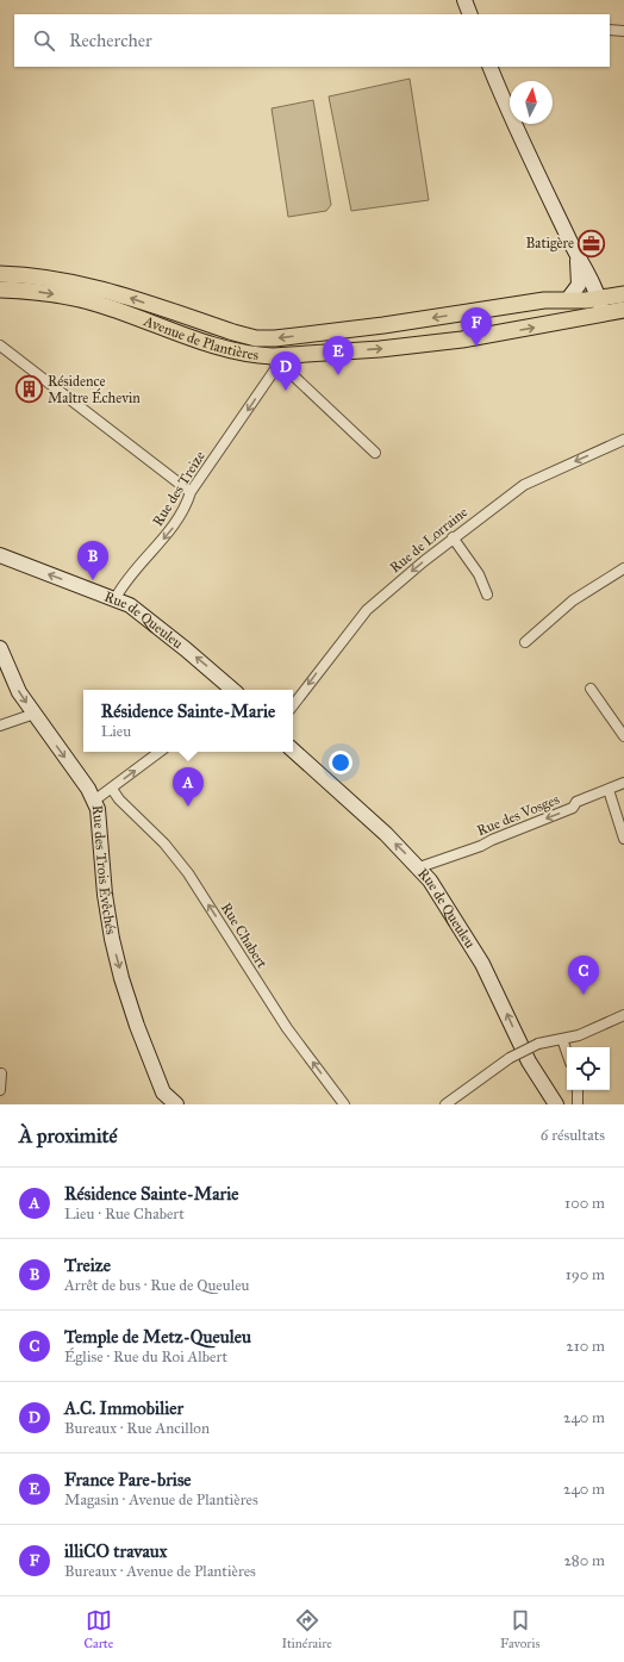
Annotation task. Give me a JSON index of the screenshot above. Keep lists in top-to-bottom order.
{
  "streets": {
    "main road": ["Avenue de Plantières"],
    "street": [
      "Rue des Treize",
      "Rue de Lorraine",
      "Rue de Queuleu",
      "Rue des Vosges",
      "Rue des Trois Évêchés",
      "Rue Chabert"
    ]
  },
  "crossings": [
    ["Avenue de Plantières", "Rue des Treize"],
    ["Rue des Treize", "Rue de Queuleu"],
    ["Rue de Queuleu", "Rue des Vosges"]
  ],
  "one_way": [
    "Rue des Treize",
    "Rue de Lorraine",
    "Rue de Queuleu",
    "Rue des Vosges",
    "Rue des Trois Évêchés",
    "Rue Chabert"
  ],
  "places": {
    "office": ["Batigère"],
    "building": ["Résidence Maître Échevin"]
  },
  "north": "top",
  "page": {
    "search": "Rechercher",
    "pins": [
      "F",
      "E",
      "D",
      "B",
      "A",
      "C"
    ],
    "popup": ["Résidence Sainte-Marie", "Lieu"],
    "heading": ["À proximité", "6 résultats"],
    "list": [
      {
        "mark": "A",
        "name": "Résidence Sainte-Marie",
        "note": "Lieu · Rue Chabert",
        "value": "100 m"
      },
      {
        "mark": "B",
        "name": "Treize",
        "note": "Arrêt de bus · Rue de Queuleu",
        "value": "190 m"
      },
      {
        "mark": "C",
        "name": "Temple de Metz-Queuleu",
        "note": "Église · Rue du Roi Albert",
        "value": "210 m"
      },
      {
        "mark": "D",
        "name": "A.C. Immobilier",
        "note": "Bureaux · Rue Ancillon",
        "value": "240 m"
      },
      {
        "mark": "E",
        "name": "France Pare-brise",
        "note": "Magasin · Avenue de Plantières",
        "value": "240 m"
      },
      {
        "mark": "F",
        "name": "illiCO travaux",
        "note": "Bureaux · Avenue de Plantières",
        "value": "280 m"
      }
    ],
    "nav": ["Carte", "Itinéraire", "Favoris"]
  }
}
